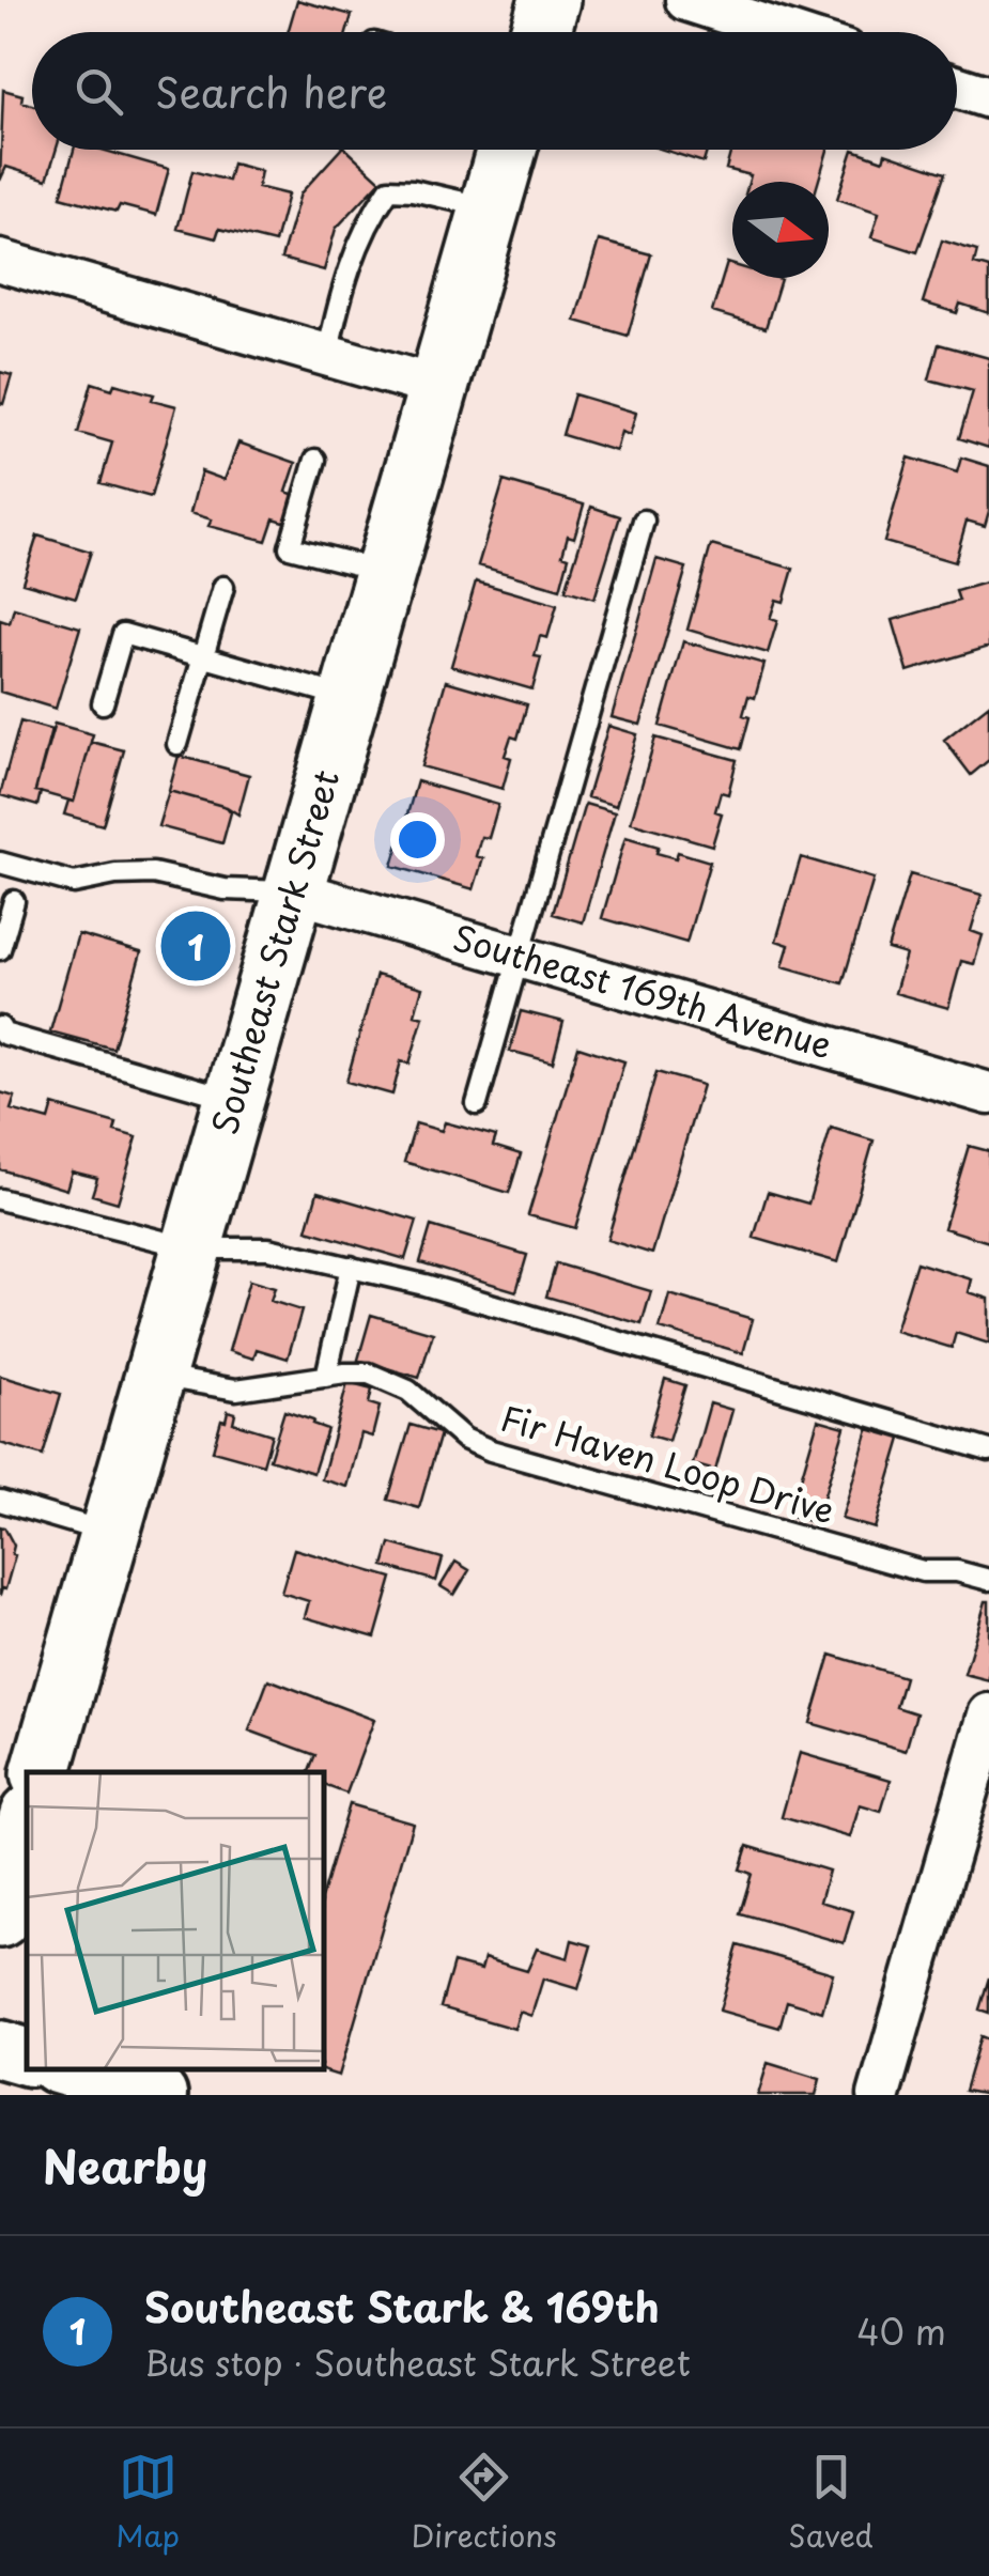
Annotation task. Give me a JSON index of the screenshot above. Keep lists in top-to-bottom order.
{
  "streets": {
    "main road": ["Southeast Stark Street"],
    "street": ["Southeast 169th Avenue"],
    "lane": ["Fir Haven Loop Drive"]
  },
  "crossings": [
    ["Southeast Stark Street", "Southeast 169th Avenue"],
    ["Southeast Stark Street", "Fir Haven Loop Drive"]
  ],
  "north": "right",
  "page": {
    "search": "Search here",
    "pins": "1",
    "heading": "Nearby",
    "list": [
      {
        "mark": "1",
        "name": "Southeast Stark & 169th",
        "note": "Bus stop · Southeast Stark Street",
        "value": "40 m"
      }
    ],
    "nav": ["Map", "Directions", "Saved"]
  }
}
